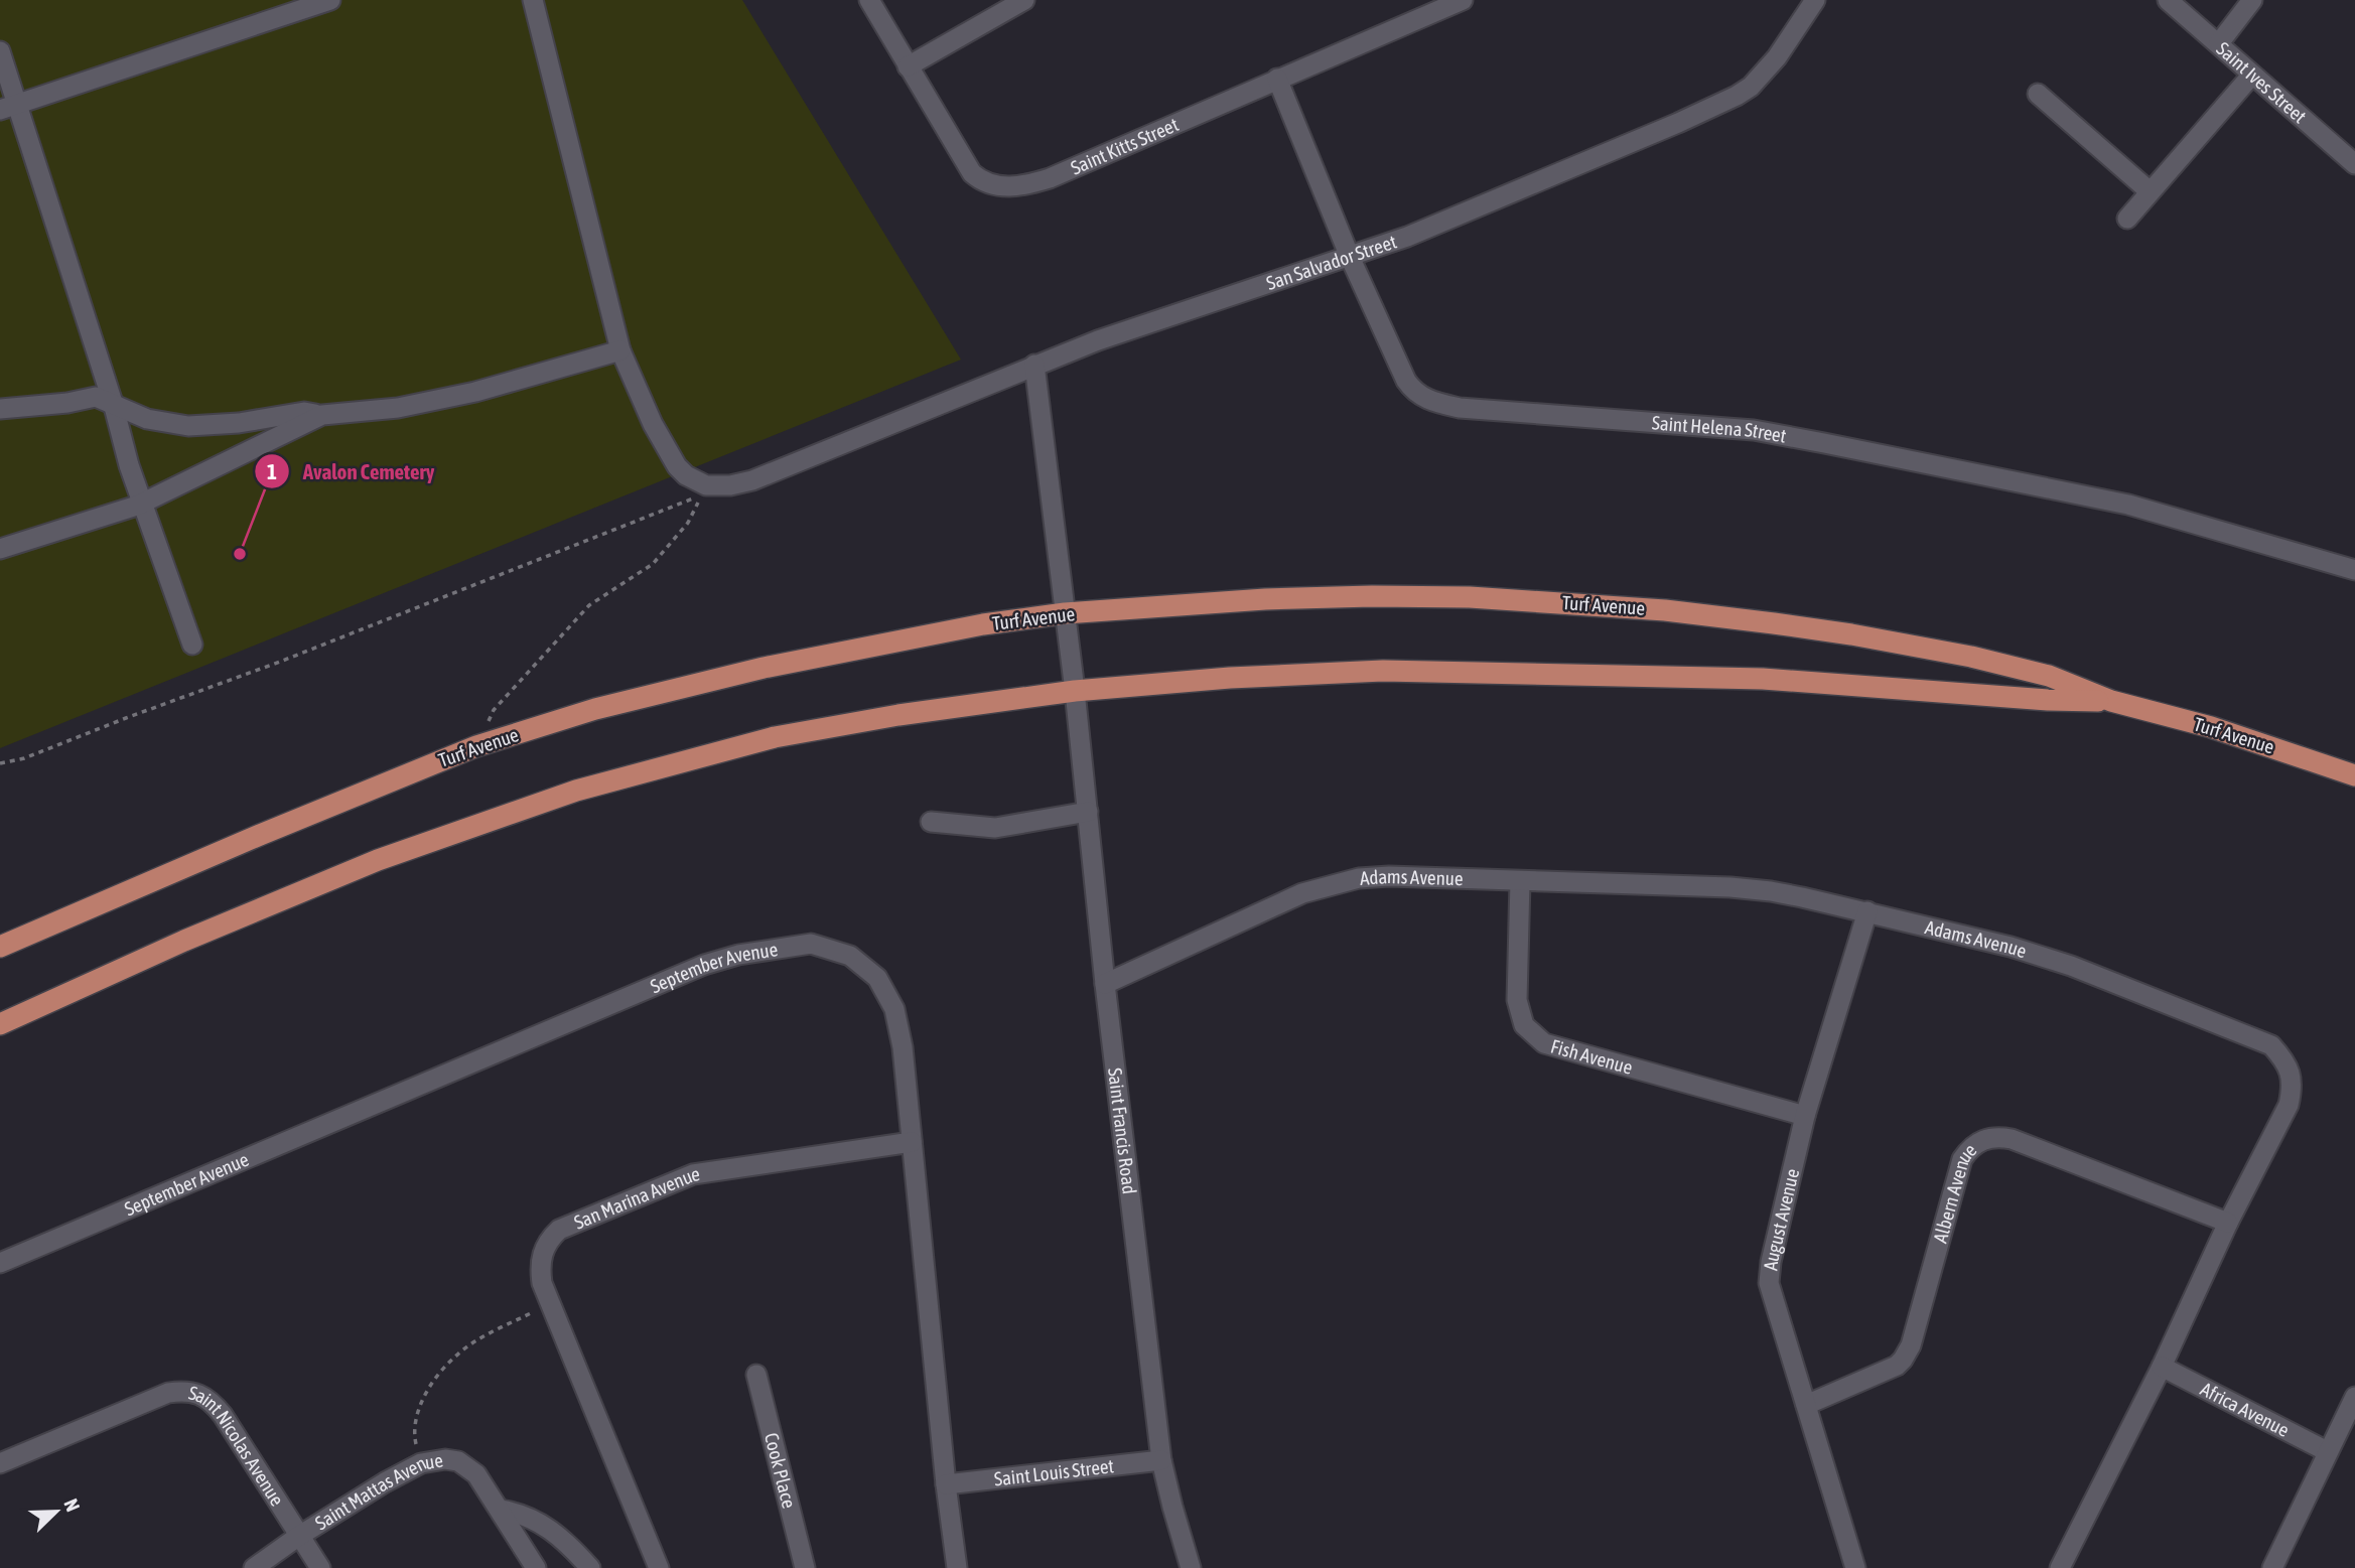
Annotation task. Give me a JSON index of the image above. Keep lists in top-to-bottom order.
{
  "streets": {
    "main road": ["Turf Avenue"],
    "street": [
      "Saint Ives Street",
      "Saint Kitts Street",
      "San Salvador Street",
      "Saint Helena Street",
      "Adams Avenue",
      "September Avenue",
      "Fish Avenue",
      "Saint Francis Road",
      "Albern Avenue",
      "San Marina Avenue",
      "August Avenue",
      "Africa Avenue",
      "Saint Nicolas Avenue",
      "Cook Place",
      "Saint Louis Street",
      "Saint Mattas Avenue"
    ]
  },
  "crossings": [
    ["Saint Kitts Street", "Saint Helena Street"],
    ["San Salvador Street", "Saint Helena Street"],
    ["Turf Avenue", "Saint Francis Road"],
    ["Adams Avenue", "Fish Avenue"],
    ["Adams Avenue", "Saint Francis Road"],
    ["Adams Avenue", "Albern Avenue"],
    ["Adams Avenue", "August Avenue"],
    ["Adams Avenue", "Africa Avenue"],
    ["September Avenue", "San Marina Avenue"],
    ["September Avenue", "Saint Louis Street"],
    ["Fish Avenue", "August Avenue"],
    ["Saint Francis Road", "Saint Louis Street"],
    ["Albern Avenue", "August Avenue"],
    ["Saint Nicolas Avenue", "Saint Mattas Avenue"]
  ],
  "places": ["Avalon Cemetery"],
  "north": "top right"
}
